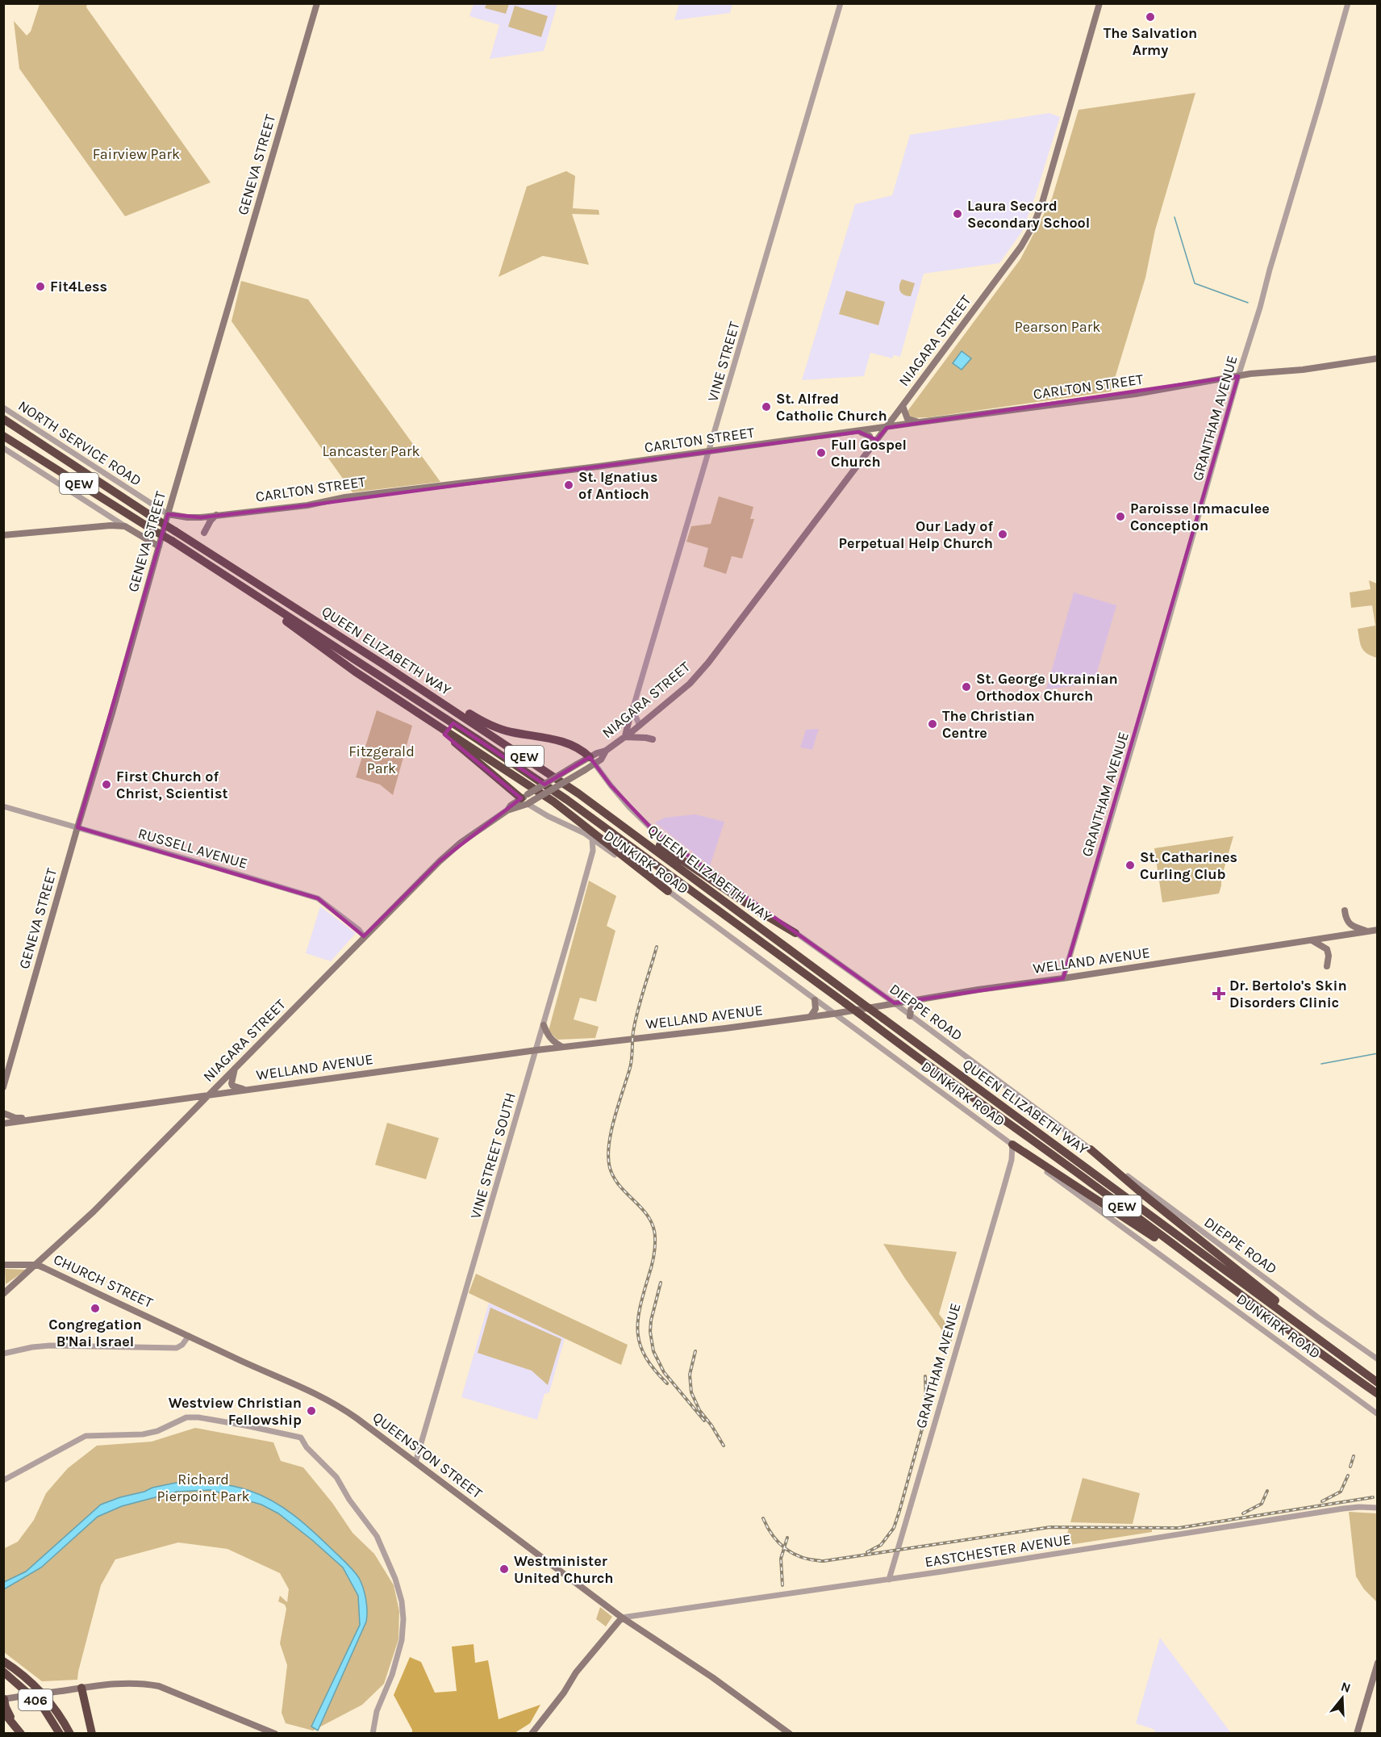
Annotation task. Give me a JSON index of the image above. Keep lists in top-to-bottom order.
{
  "streets": {
    "highway": ["QEW", "QUEEN ELIZABETH WAY", "406"],
    "main road": [
      "GENEVA STREET",
      "NIAGARA STREET",
      "CARLTON STREET",
      "WELLAND AVENUE",
      "CHURCH STREET",
      "QUEENSTON STREET"
    ],
    "street": [
      "VINE STREET",
      "GRANTHAM AVENUE",
      "NORTH SERVICE ROAD",
      "RUSSELL AVENUE",
      "DUNKIRK ROAD",
      "DIEPPE ROAD",
      "VINE STREET SOUTH",
      "EASTCHESTER AVENUE"
    ]
  },
  "crossings": [
    ["GENEVA STREET", "CARLTON STREET"],
    ["GENEVA STREET", "NORTH SERVICE ROAD"],
    ["GENEVA STREET", "RUSSELL AVENUE"],
    ["NIAGARA STREET", "CARLTON STREET"],
    ["NIAGARA STREET", "RUSSELL AVENUE"],
    ["NIAGARA STREET", "DUNKIRK ROAD"],
    ["NIAGARA STREET", "WELLAND AVENUE"],
    ["NIAGARA STREET", "DIEPPE ROAD"],
    ["NIAGARA STREET", "CHURCH STREET"],
    ["VINE STREET", "CARLTON STREET"],
    ["CARLTON STREET", "GRANTHAM AVENUE"],
    ["CARLTON STREET", "NORTH SERVICE ROAD"],
    ["GRANTHAM AVENUE", "DUNKIRK ROAD"],
    ["GRANTHAM AVENUE", "WELLAND AVENUE"],
    ["GRANTHAM AVENUE", "EASTCHESTER AVENUE"],
    ["DUNKIRK ROAD", "WELLAND AVENUE"],
    ["DUNKIRK ROAD", "VINE STREET SOUTH"],
    ["WELLAND AVENUE", "DIEPPE ROAD"],
    ["WELLAND AVENUE", "VINE STREET SOUTH"],
    ["VINE STREET SOUTH", "QUEENSTON STREET"],
    ["CHURCH STREET", "QUEENSTON STREET"],
    ["QUEENSTON STREET", "EASTCHESTER AVENUE"]
  ],
  "parks": [
    "Fairview Park",
    "Pearson Park",
    "Lancaster Park",
    "Fitzgerald Park",
    "Richard Pierpoint Park"
  ],
  "places": {
    "other": [
      "The Salvation Army",
      "Laura Secord Secondary School",
      "Fit4Less",
      "St. Alfred Catholic Church",
      "Full Gospel Church",
      "St. Ignatius of Antioch",
      "Paroisse Immaculee Conception",
      "Our Lady of Perpetual Help Church",
      "St. George Ukrainian Orthodox Church",
      "The Christian Centre",
      "First Church of Christ, Scientist",
      "St. Catharines Curling Club",
      "Congregation B'Nai Israel",
      "Westview Christian Fellowship",
      "Westminister United Church"
    ],
    "health": ["Dr. Bertolo's Skin Disorders Clinic"]
  },
  "north": "top"
}
